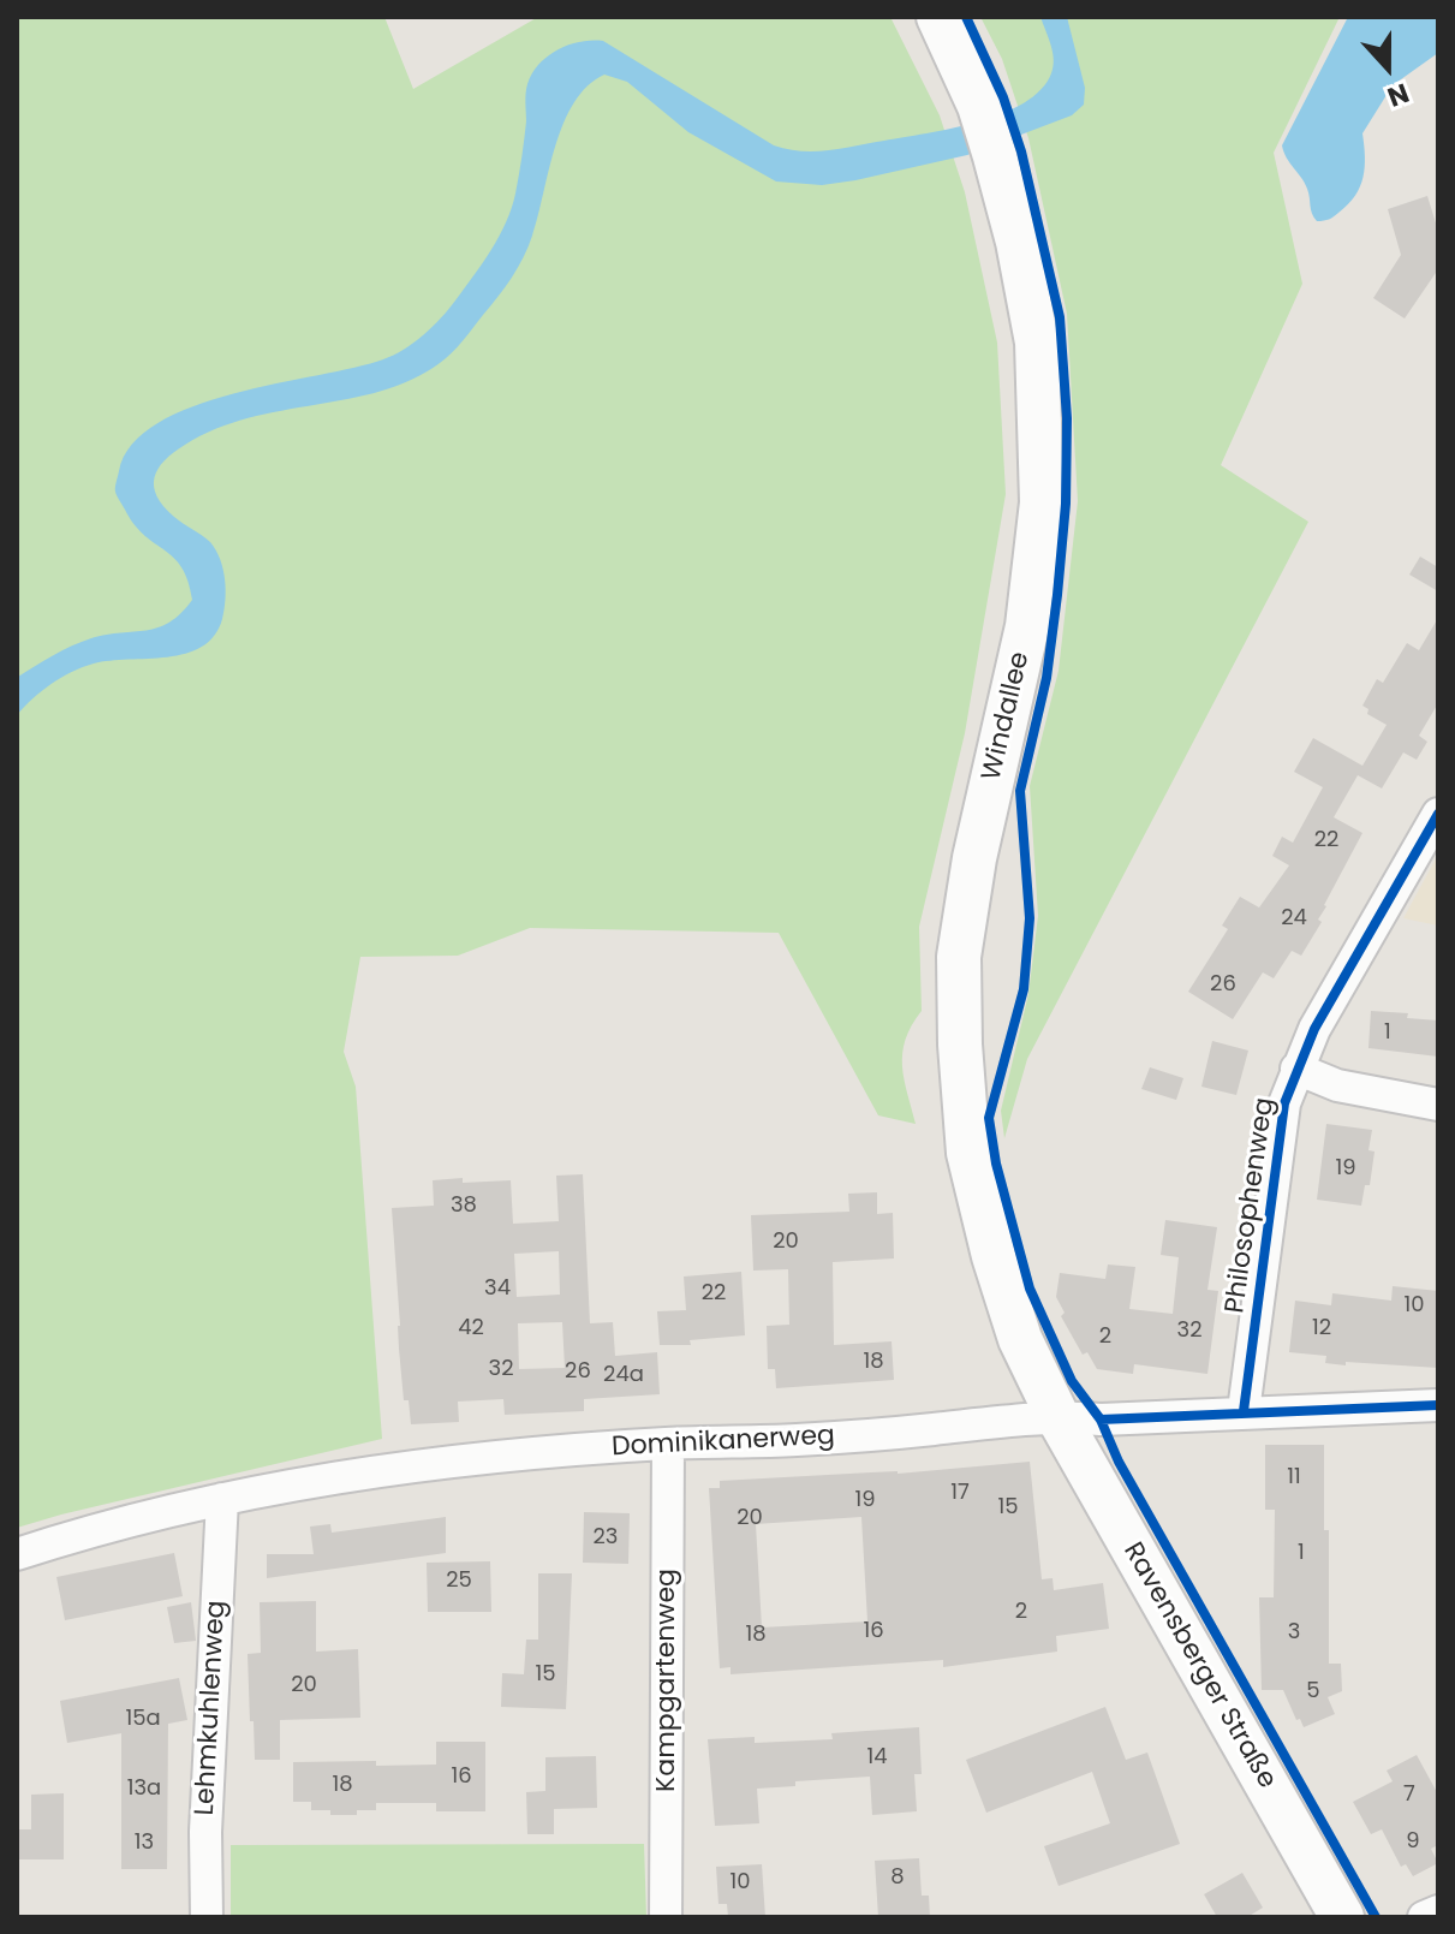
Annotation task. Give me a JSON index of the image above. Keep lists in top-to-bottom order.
{
  "streets": {
    "main road": ["Windallee", "Ravensberger Straße"],
    "street": [
      "Philosophenweg",
      "Dominikanerweg",
      "Kampgartenweg",
      "Lehmkuhlenweg"
    ]
  },
  "crossings": [
    ["Windallee", "Dominikanerweg"],
    ["Windallee", "Ravensberger Straße"],
    ["Philosophenweg", "Dominikanerweg"],
    ["Dominikanerweg", "Ravensberger Straße"],
    ["Dominikanerweg", "Kampgartenweg"],
    ["Dominikanerweg", "Lehmkuhlenweg"]
  ],
  "house_numbers": [
    "22",
    "24",
    "26",
    "1",
    "19",
    "38",
    "20",
    "34",
    "22",
    "10",
    "42",
    "12",
    "32",
    "2",
    "18",
    "32",
    "26",
    "24a",
    "11",
    "17",
    "19",
    "15",
    "20",
    "23",
    "1",
    "25",
    "2",
    "16",
    "3",
    "18",
    "15",
    "20",
    "5",
    "15a",
    "14",
    "16",
    "18",
    "13a",
    "7",
    "9",
    "13",
    "8",
    "10"
  ],
  "north": "bottom"
}
